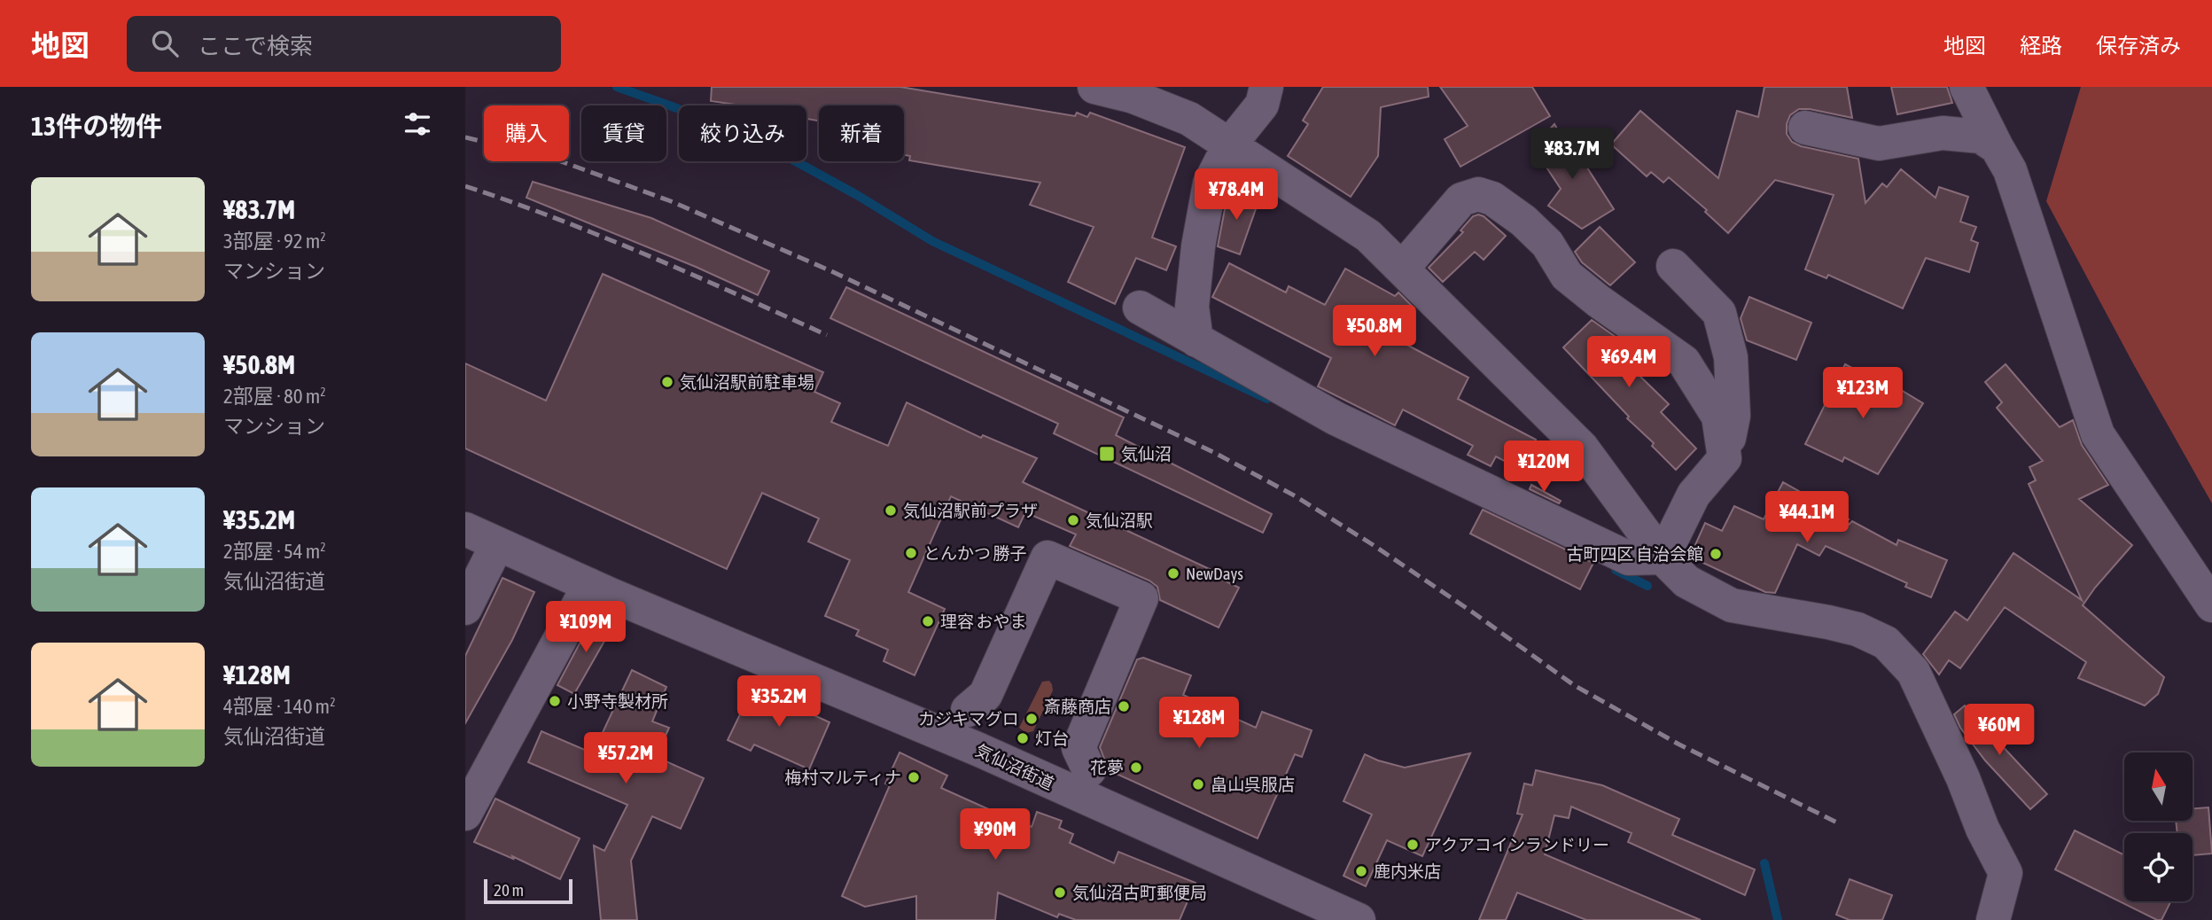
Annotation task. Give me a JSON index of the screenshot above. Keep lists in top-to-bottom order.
{
  "streets": {
    "street": ["気仙沼街道"]
  },
  "places": {
    "other": [
      "気仙沼駅前駐車場",
      "気仙沼駅前プラザ",
      "気仙沼駅",
      "とんかつ 勝子",
      "古町四区 自治会館",
      "NewDays",
      "理容 おやま",
      "小野寺製材所",
      "斎藤商店",
      "カジキマグロ",
      "灯台",
      "花夢",
      "梅村マルティナ",
      "畠山呉服店",
      "アクアコインランドリー",
      "鹿内米店",
      "気仙沼古町郵便局"
    ],
    "transit": ["気仙沼"]
  },
  "scale_bar": "20 m",
  "north": "top",
  "page": {
    "header": "地図",
    "search": "ここで検索",
    "nav": ["地図", "経路", "保存済み"],
    "heading": "13件の物件",
    "chip": [
      "購入",
      "賃貸",
      "絞り込み",
      "新着"
    ],
    "price": [
      "¥83.7M",
      "¥78.4M",
      "¥50.8M",
      "¥69.4M",
      "¥123M",
      "¥120M",
      "¥44.1M",
      "¥109M",
      "¥35.2M",
      "¥128M",
      "¥60M",
      "¥57.2M",
      "¥90M"
    ],
    "list": [
      {
        "name": "¥83.7M",
        "note": "3部屋 · 92 m² · マンション"
      },
      {
        "name": "¥50.8M",
        "note": "2部屋 · 80 m² · マンション"
      },
      {
        "name": "¥35.2M",
        "note": "2部屋 · 54 m² · 気仙沼街道"
      },
      {
        "name": "¥128M",
        "note": "4部屋 · 140 m² · 気仙沼街道"
      }
    ],
    "scale": "20 m"
  }
}
